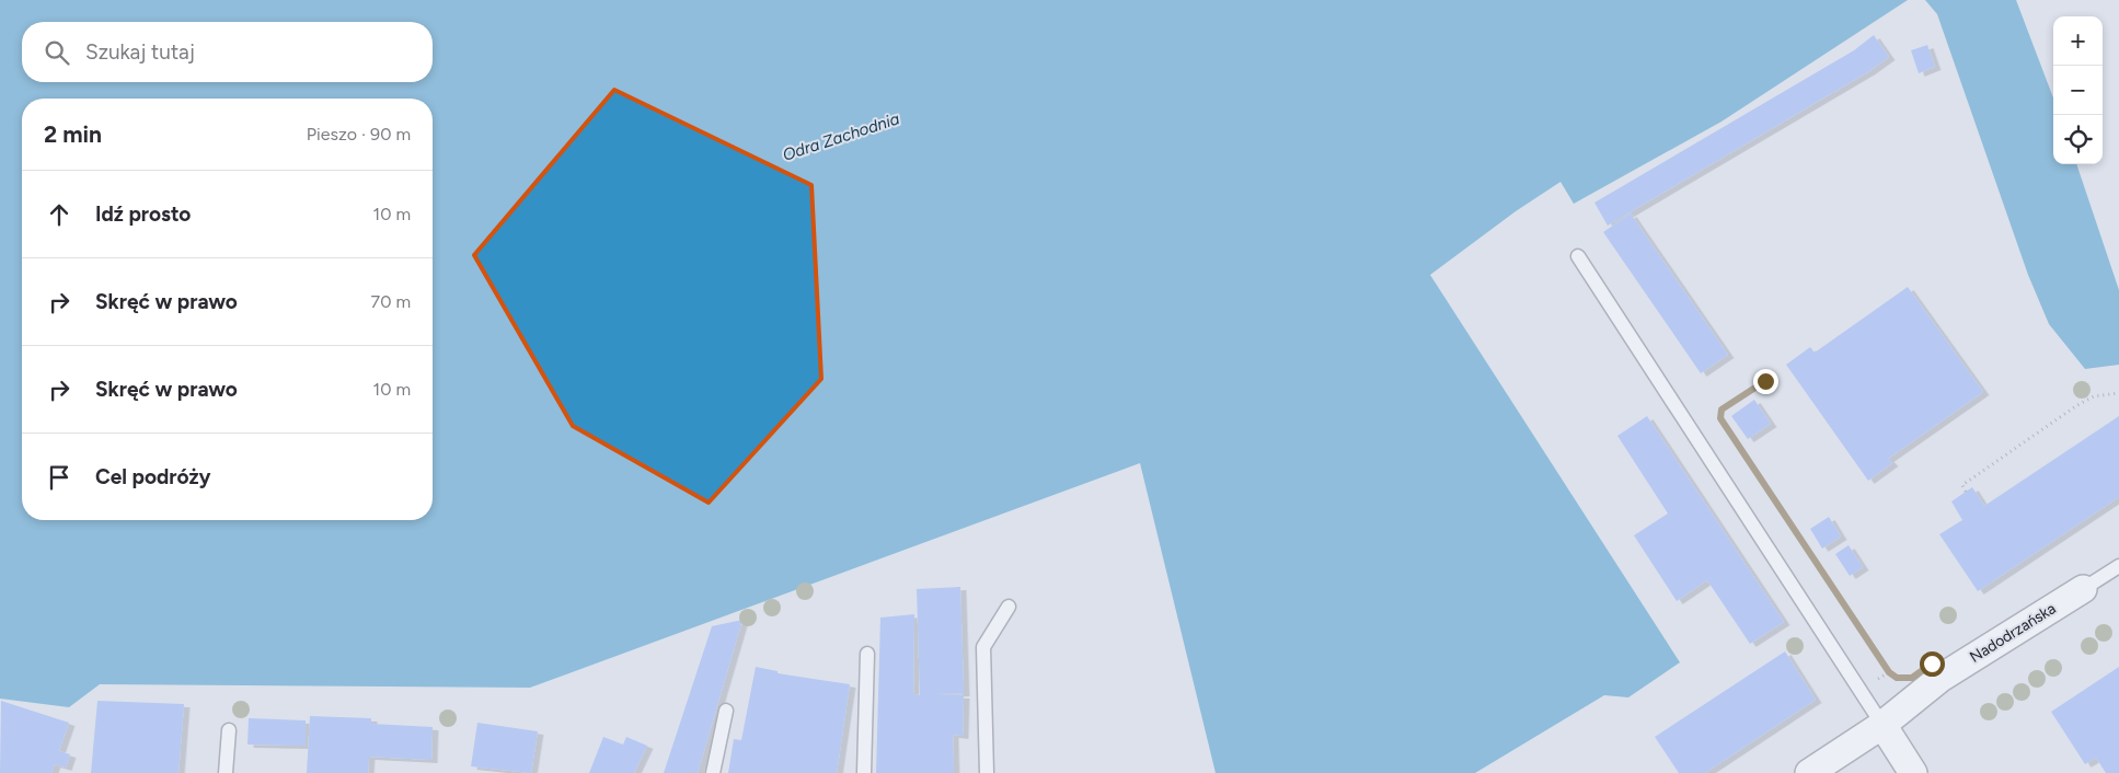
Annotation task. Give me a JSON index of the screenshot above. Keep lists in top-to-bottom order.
{
  "streets": {
    "street": ["Nadodrzańska"]
  },
  "water": ["Odra Zachodnia"],
  "page": {
    "map_buttons": ["+", "−"],
    "search": "Szukaj tutaj",
    "heading": ["2 min", "Pieszo · 90 m"],
    "list": [
      ["Idź prosto", "10 m"],
      ["Skręć w prawo", "70 m"],
      ["Skręć w prawo", "10 m"],
      "Cel podróży"
    ]
  }
}
